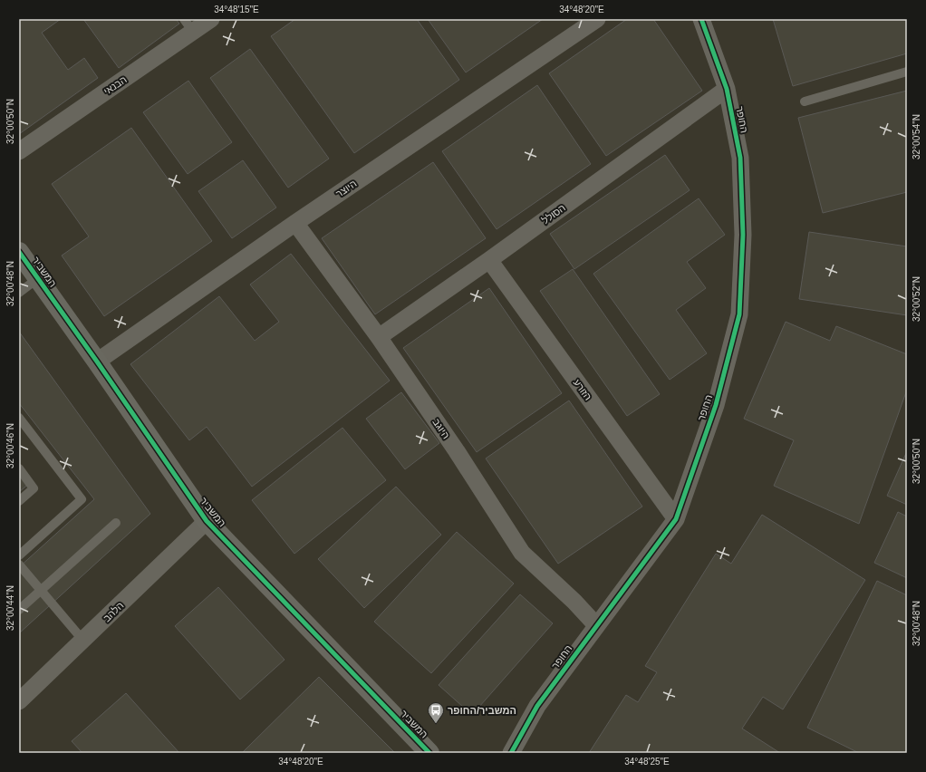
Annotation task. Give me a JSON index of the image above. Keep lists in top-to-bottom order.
{
  "streets": {
    "street": [
      "הבנאי",
      "החופר",
      "היוצר",
      "הסולל",
      "המשביר",
      "הזורע",
      "היוגב",
      "הלהב"
    ]
  },
  "crossings": [
    ["החופר", "הסולל"],
    ["החופר", "הזורע"],
    ["החופר", "היוגב"],
    ["היוצר", "המשביר"],
    ["היוצר", "היוגב"],
    ["הסולל", "הזורע"],
    ["הסולל", "היוגב"],
    ["המשביר", "הלהב"]
  ],
  "places": {
    "bus stop": ["המשביר/החופר"]
  },
  "coordinates": [
    "34°48'15\"E",
    "34°48'20\"E",
    "32°00'50\"N",
    "32°00'54\"N",
    "32°00'48\"N",
    "32°00'52\"N",
    "32°00'46\"N",
    "32°00'44\"N",
    "34°48'25\"E"
  ]
}
